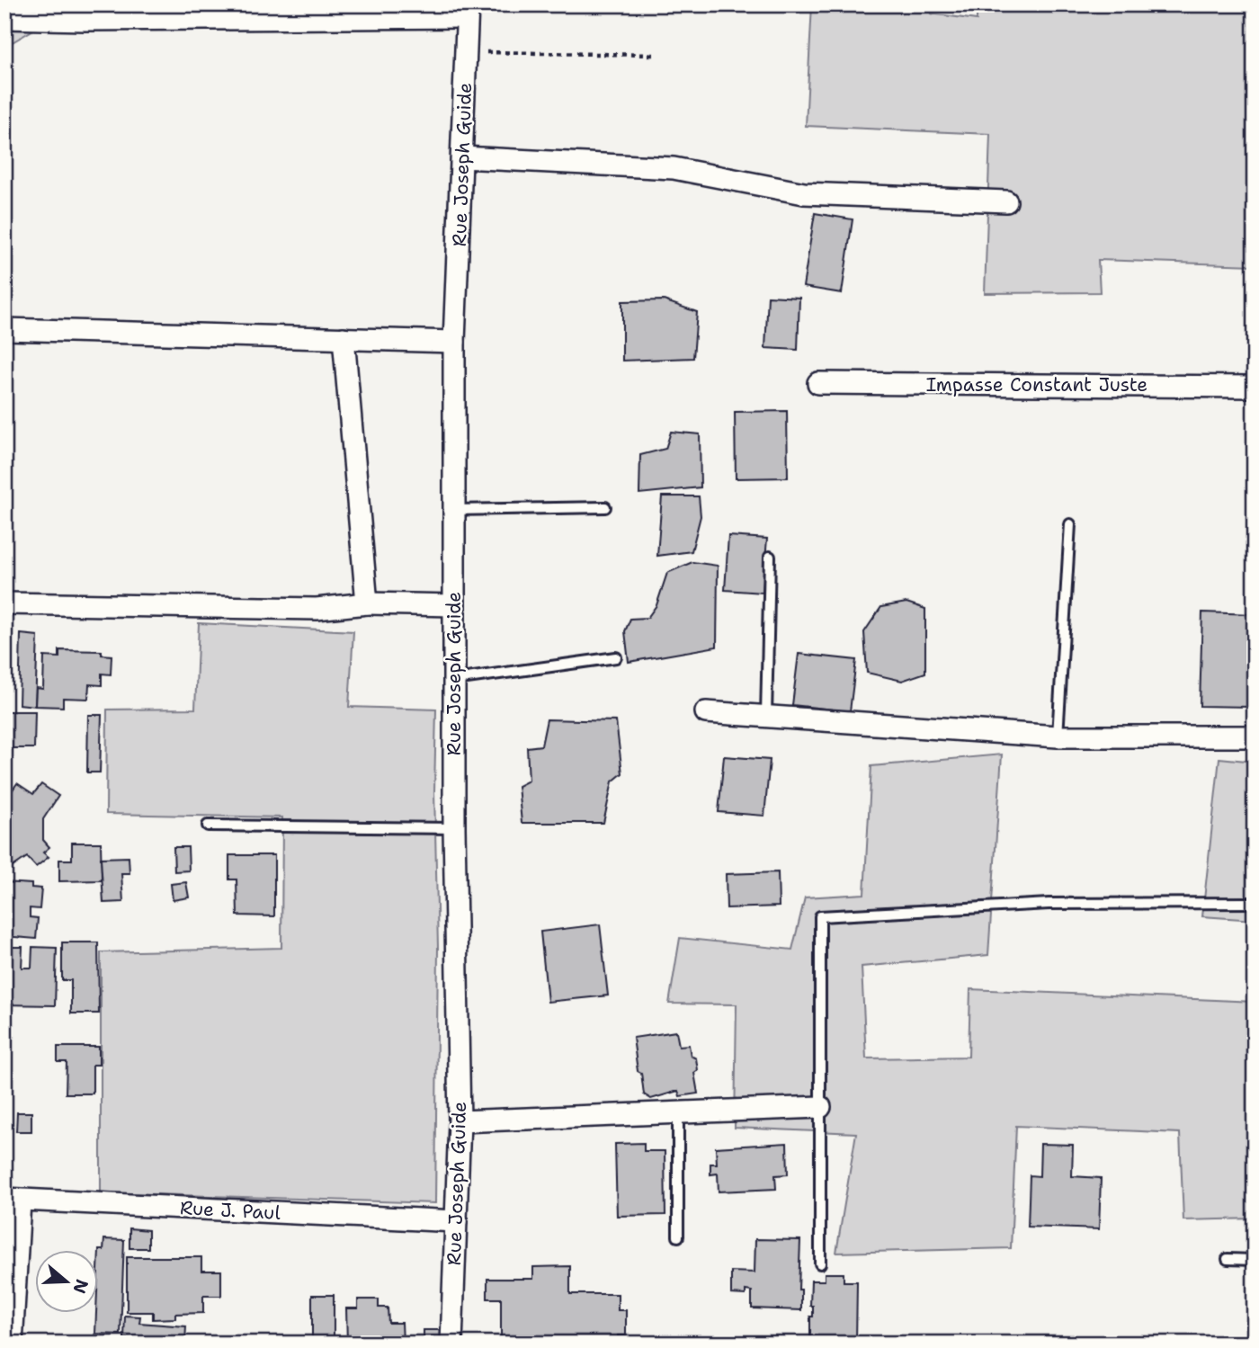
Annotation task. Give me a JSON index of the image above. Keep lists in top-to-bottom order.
{
  "streets": {
    "street": ["Rue Joseph Guide", "Impasse Constant Juste", "Rue J. Paul"]
  },
  "crossings": [
    ["Rue Joseph Guide", "Rue J. Paul"]
  ],
  "north": "right"
}
